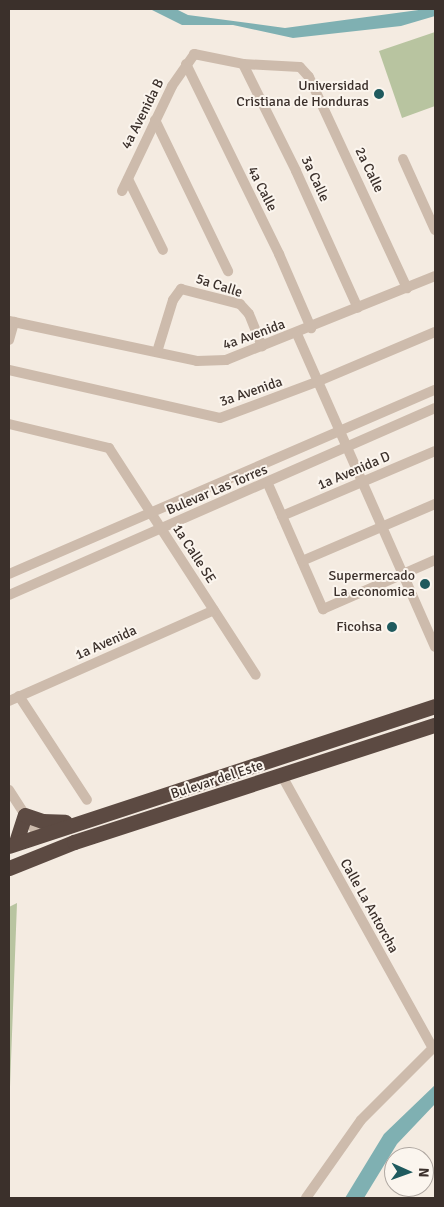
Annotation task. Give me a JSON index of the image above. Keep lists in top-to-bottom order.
{
  "streets": {
    "highway": ["Bulevar del Este"],
    "street": [
      "4a Avenida B",
      "2a Calle",
      "3a Calle",
      "4a Calle",
      "5a Calle",
      "4a Avenida",
      "3a Avenida",
      "1a Avenida D",
      "Bulevar Las Torres",
      "1a Calle SE",
      "1a Avenida",
      "Calle La Antorcha"
    ]
  },
  "crossings": [
    ["4a Avenida B", "2a Calle"],
    ["4a Avenida B", "3a Calle"],
    ["4a Avenida B", "4a Calle"],
    ["4a Avenida B", "5a Calle"],
    ["2a Calle", "3a Calle"],
    ["2a Calle", "4a Avenida"],
    ["3a Calle", "4a Avenida"],
    ["4a Calle", "4a Avenida"],
    ["5a Calle", "4a Avenida"],
    ["Bulevar Las Torres", "1a Calle SE"],
    ["1a Calle SE", "1a Avenida"],
    ["Bulevar del Este", "Calle La Antorcha"]
  ],
  "places": ["Universidad Cristiana de Honduras", "Supermercado La economica", "Ficohsa"],
  "north": "right"
}
